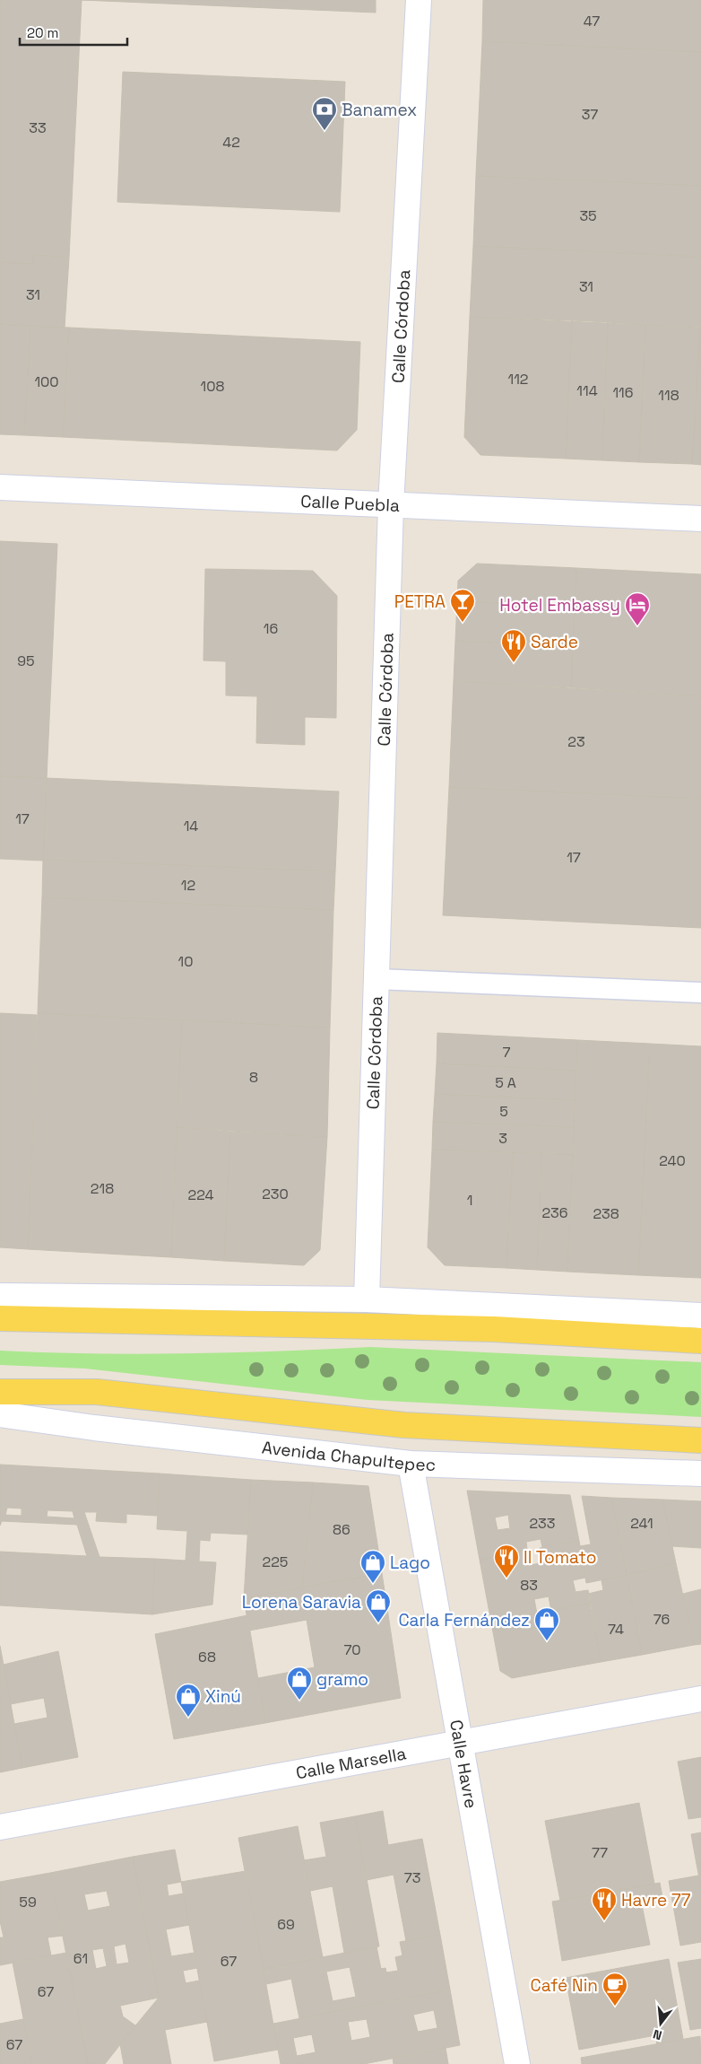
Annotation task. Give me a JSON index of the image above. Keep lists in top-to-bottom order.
{
  "streets": {
    "street": [
      "Calle Córdoba",
      "Calle Puebla",
      "Avenida Chapultepec",
      "Calle Marsella",
      "Calle Havre"
    ]
  },
  "crossings": [
    ["Calle Córdoba", "Calle Puebla"],
    ["Avenida Chapultepec", "Calle Havre"],
    ["Calle Marsella", "Calle Havre"]
  ],
  "places": {
    "bank": ["Banamex"],
    "bar": ["PETRA"],
    "hotel": ["Hotel Embassy"],
    "restaurant": ["Sarde", "Il Tomato", "Havre 77"],
    "shop": [
      "Lago",
      "Lorena Saravia",
      "Carla Fernández",
      "gramo",
      "Xinú"
    ],
    "cafe": ["Café Nin"]
  },
  "house_numbers": [
    "47",
    "37",
    "33",
    "42",
    "35",
    "31",
    "31",
    "112",
    "100",
    "108",
    "114",
    "116",
    "118",
    "16",
    "95",
    "23",
    "17",
    "14",
    "17",
    "12",
    "10",
    "7",
    "8",
    "5 A",
    "5",
    "3",
    "240",
    "218",
    "230",
    "224",
    "1",
    "236",
    "238",
    "233",
    "241",
    "86",
    "225",
    "83",
    "76",
    "74",
    "70",
    "68",
    "77",
    "73",
    "59",
    "69",
    "61",
    "67",
    "67",
    "67"
  ],
  "scale_bar": "20 m",
  "north": "bottom"
}
